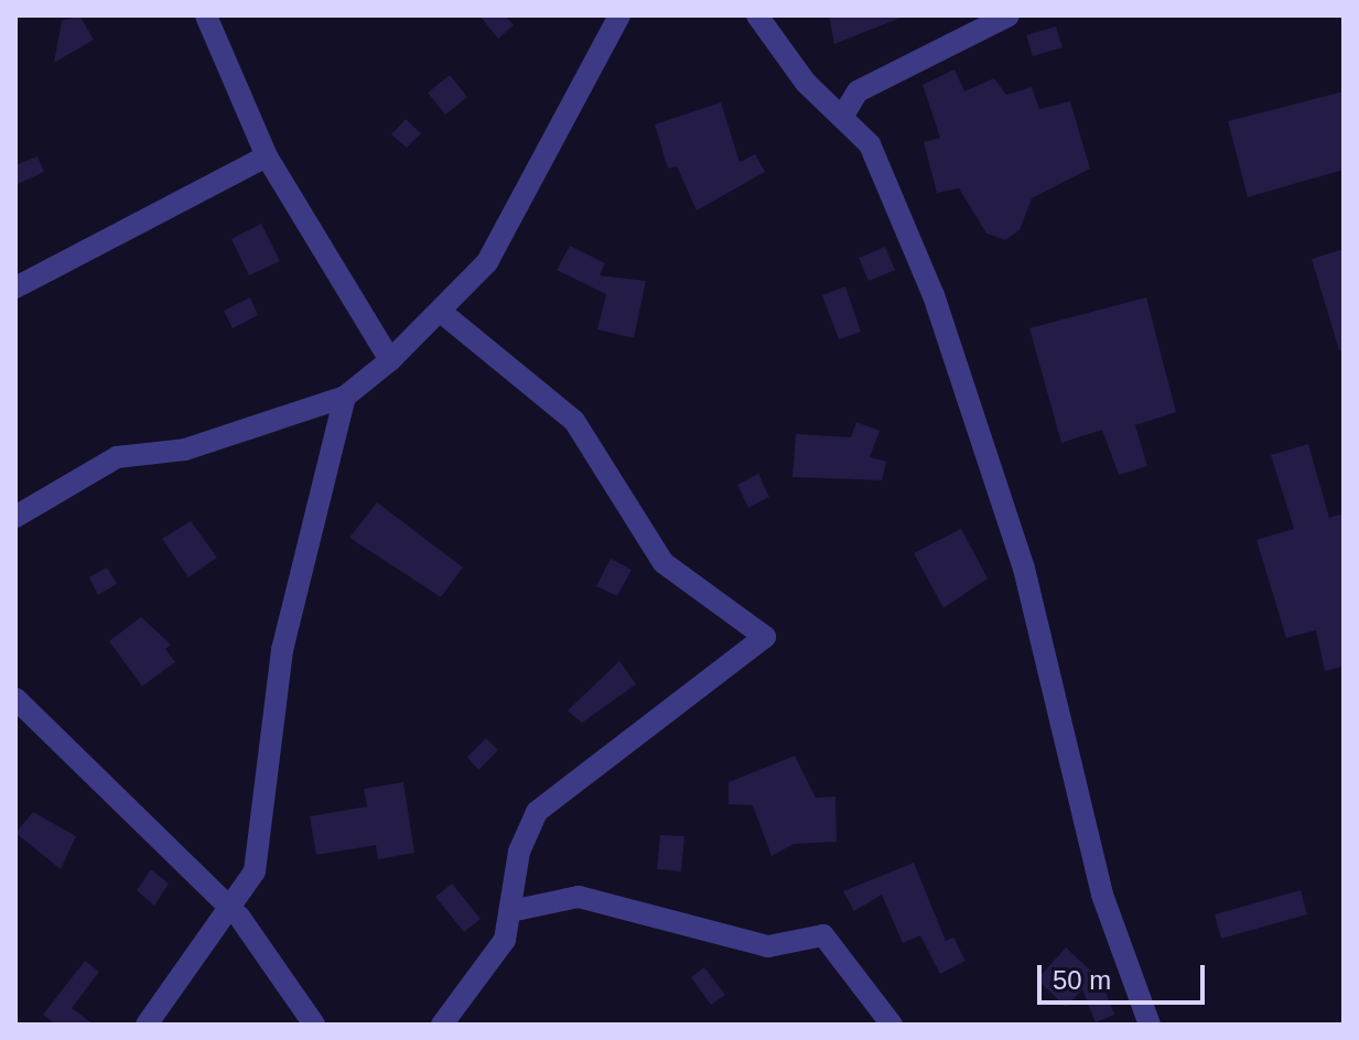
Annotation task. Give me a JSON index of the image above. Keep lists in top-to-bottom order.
{
  "scale_bar": "50 m"
}
